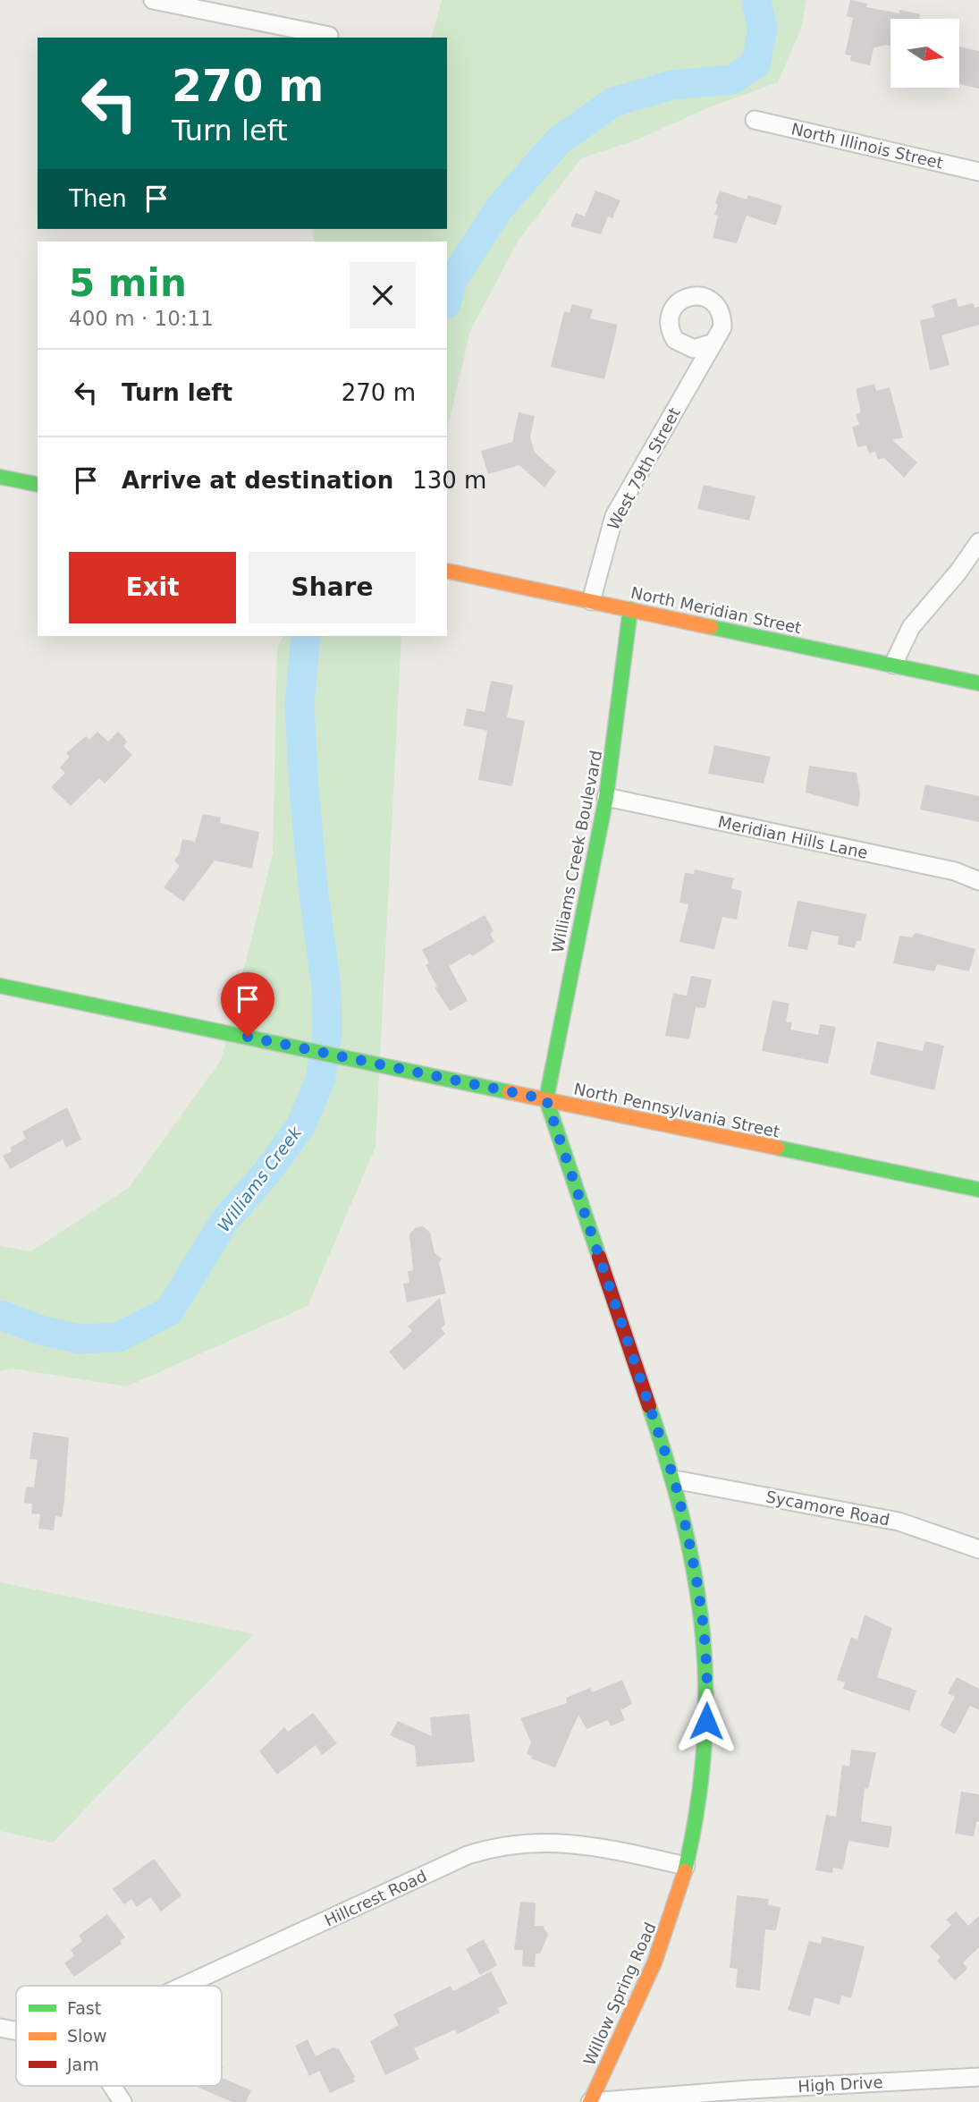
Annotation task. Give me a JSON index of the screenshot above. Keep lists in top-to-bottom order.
{
  "streets": {
    "street": [
      "North Illinois Street",
      "West 79th Street",
      "North Meridian Street",
      "Meridian Hills Lane",
      "Williams Creek Boulevard",
      "North Pennsylvania Street",
      "Sycamore Road",
      "Hillcrest Road",
      "Willow Spring Road",
      "High Drive"
    ]
  },
  "crossings": [
    ["West 79th Street", "North Meridian Street"],
    ["North Meridian Street", "Williams Creek Boulevard"],
    ["Meridian Hills Lane", "Williams Creek Boulevard"],
    ["Williams Creek Boulevard", "North Pennsylvania Street"],
    ["Williams Creek Boulevard", "Willow Spring Road"],
    ["North Pennsylvania Street", "Willow Spring Road"],
    ["Sycamore Road", "Willow Spring Road"],
    ["Hillcrest Road", "Willow Spring Road"],
    ["Willow Spring Road", "High Drive"]
  ],
  "water": ["Williams Creek"],
  "legend": ["Fast", "Slow", "Jam"],
  "north": "right",
  "page": {
    "turn": ["270 m", "Turn left"],
    "then": "Then",
    "heading": ["5 min", "400 m · 10:11"],
    "list": [
      {
        "name": "Turn left",
        "value": "270 m"
      },
      {
        "name": "Arrive at destination",
        "value": "130 m"
      }
    ],
    "buttons": ["Exit", "Share"]
  }
}
